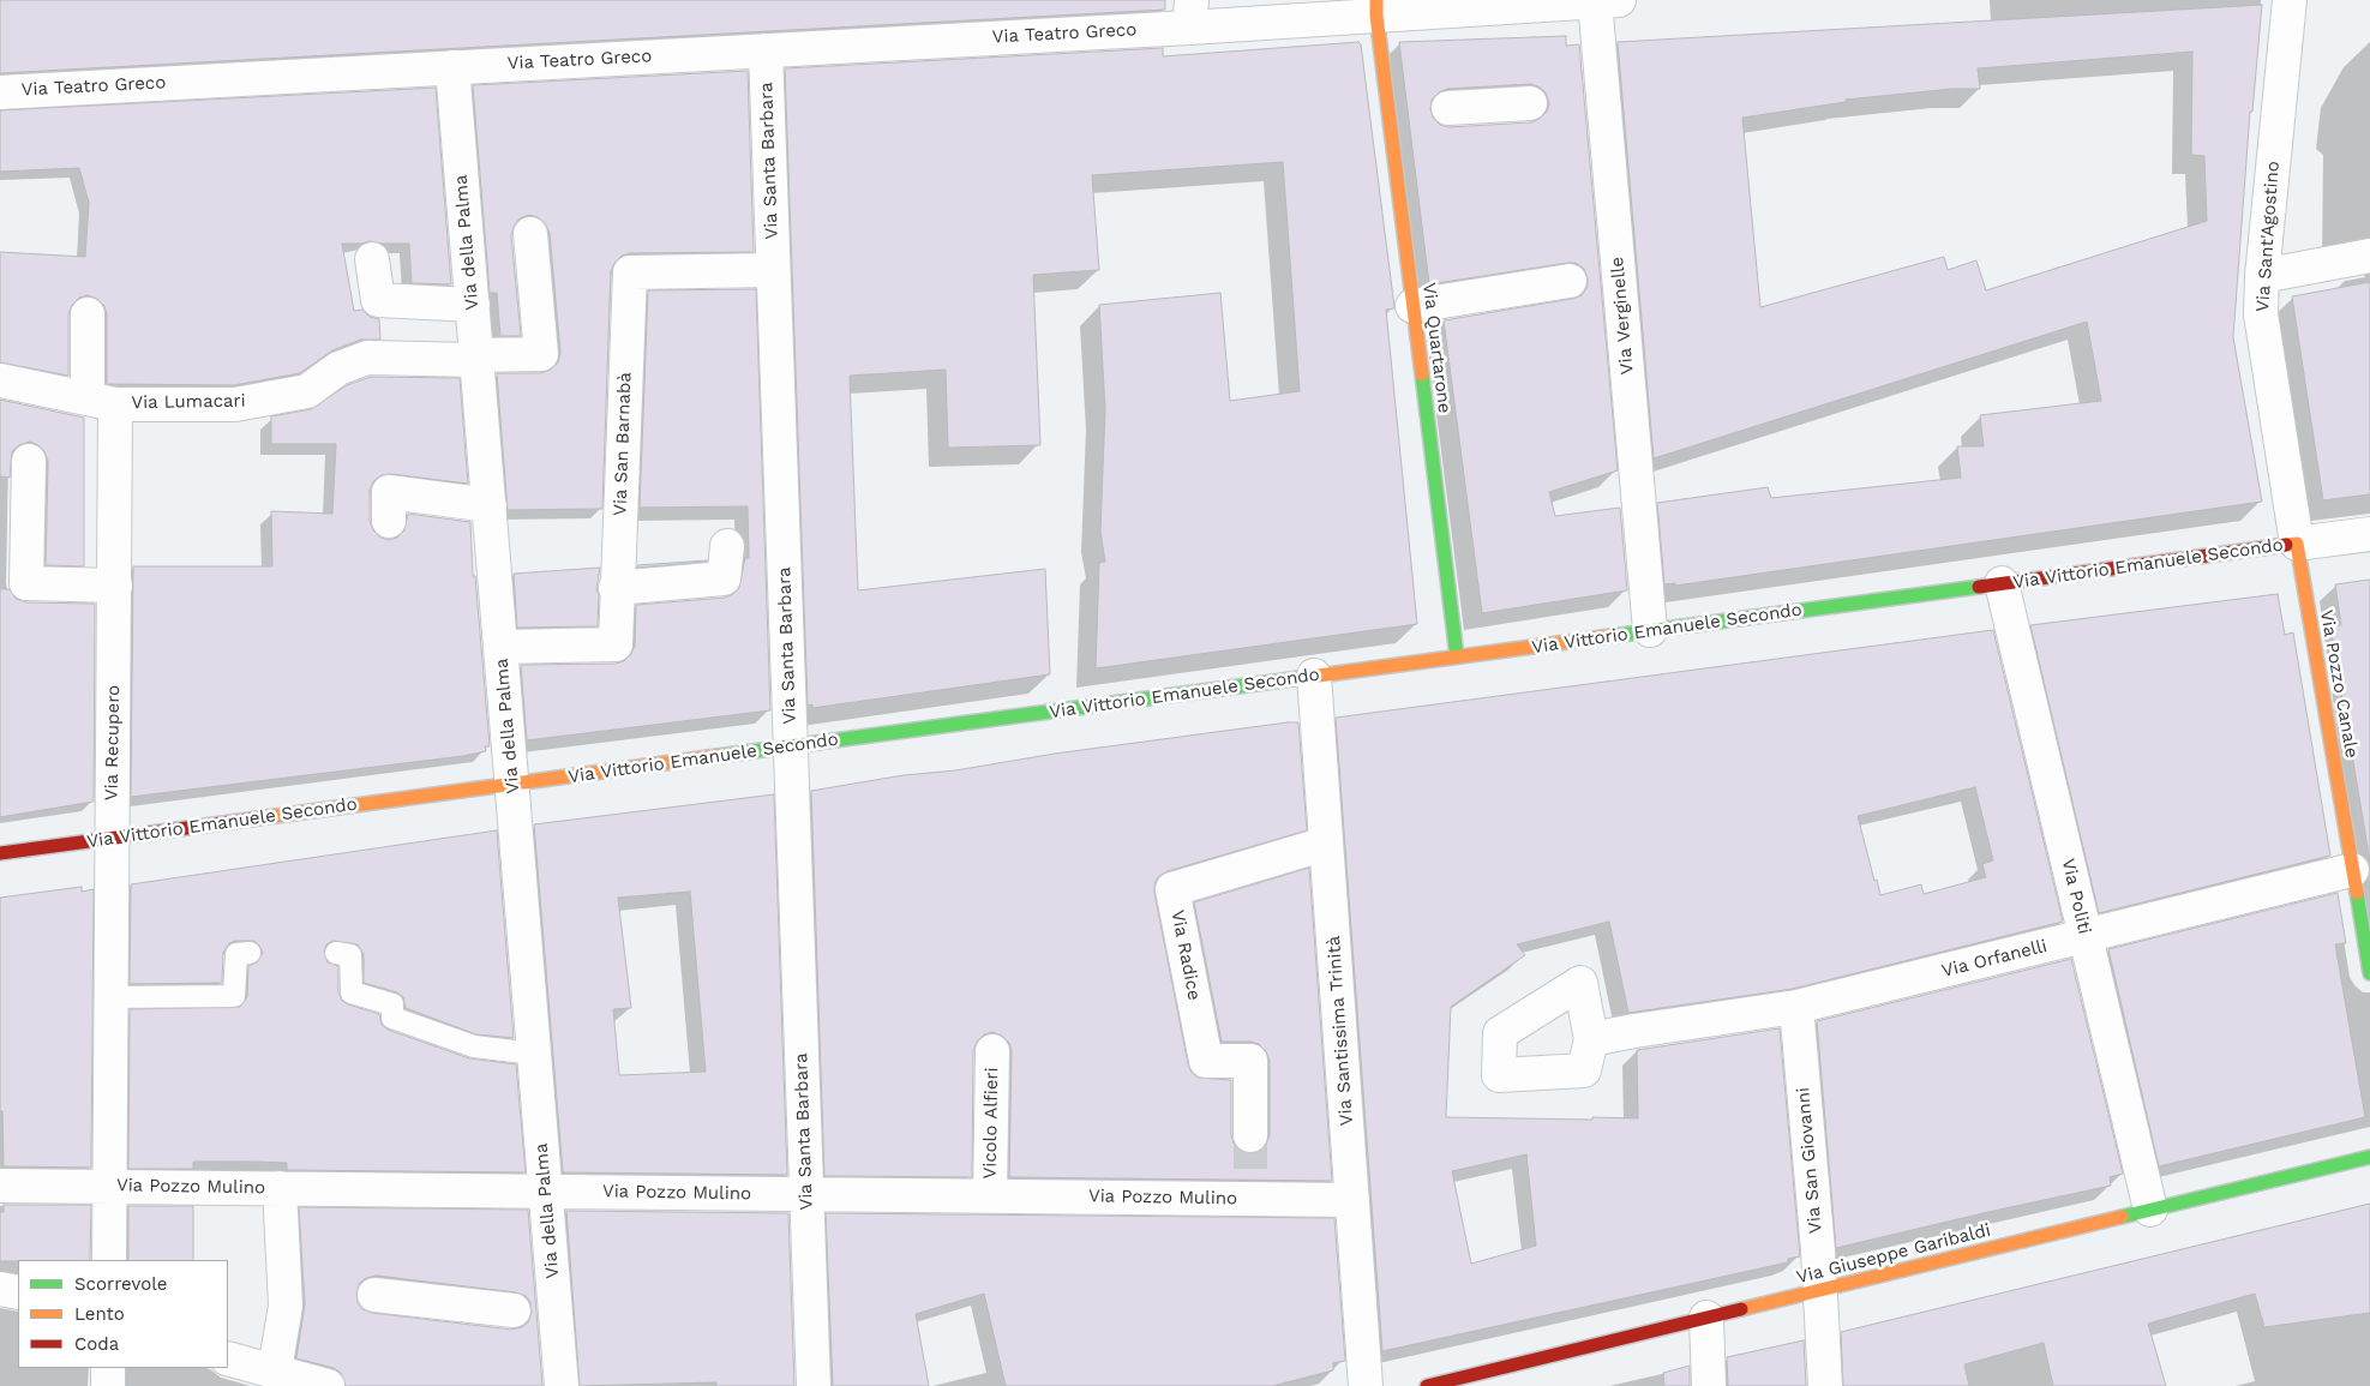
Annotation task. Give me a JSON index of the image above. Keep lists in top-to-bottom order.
{
  "streets": {
    "main road": [
      "Via Quartarone",
      "Via Vittorio Emanuele Secondo",
      "Via Pozzo Canale",
      "Via Giuseppe Garibaldi"
    ],
    "street": [
      "Via Teatro Greco",
      "Via Santa Barbara",
      "Via Sant'Agostino",
      "Via della Palma",
      "Via Verginelle",
      "Via Lumacari",
      "Via San Barnabà",
      "Via Recupero",
      "Via Politi",
      "Via Radice",
      "Via Orfanelli",
      "Via Santissima Trinità",
      "Vicolo Alfieri",
      "Via San Giovanni",
      "Via Pozzo Mulino"
    ]
  },
  "crossings": [
    ["Via Teatro Greco", "Via Santa Barbara"],
    ["Via Teatro Greco", "Via della Palma"],
    ["Via Teatro Greco", "Via Verginelle"],
    ["Via Teatro Greco", "Via Quartarone"],
    ["Via Santa Barbara", "Via San Barnabà"],
    ["Via Santa Barbara", "Via Vittorio Emanuele Secondo"],
    ["Via Santa Barbara", "Via Pozzo Mulino"],
    ["Via Sant'Agostino", "Via Vittorio Emanuele Secondo"],
    ["Via Sant'Agostino", "Via Pozzo Canale"],
    ["Via della Palma", "Via Lumacari"],
    ["Via della Palma", "Via San Barnabà"],
    ["Via della Palma", "Via Vittorio Emanuele Secondo"],
    ["Via della Palma", "Via Pozzo Mulino"],
    ["Via Verginelle", "Via Vittorio Emanuele Secondo"],
    ["Via Quartarone", "Via Vittorio Emanuele Secondo"],
    ["Via Lumacari", "Via Recupero"],
    ["Via Vittorio Emanuele Secondo", "Via Pozzo Canale"],
    ["Via Vittorio Emanuele Secondo", "Via Recupero"],
    ["Via Vittorio Emanuele Secondo", "Via Politi"],
    ["Via Vittorio Emanuele Secondo", "Via Santissima Trinità"],
    ["Via Pozzo Canale", "Via Orfanelli"],
    ["Via Recupero", "Via Pozzo Mulino"],
    ["Via Politi", "Via Orfanelli"],
    ["Via Politi", "Via Giuseppe Garibaldi"],
    ["Via Radice", "Via Santissima Trinità"],
    ["Via Orfanelli", "Via San Giovanni"],
    ["Via Santissima Trinità", "Via Pozzo Mulino"],
    ["Vicolo Alfieri", "Via Pozzo Mulino"],
    ["Via San Giovanni", "Via Giuseppe Garibaldi"]
  ],
  "legend": ["Scorrevole", "Lento", "Coda"]
}
